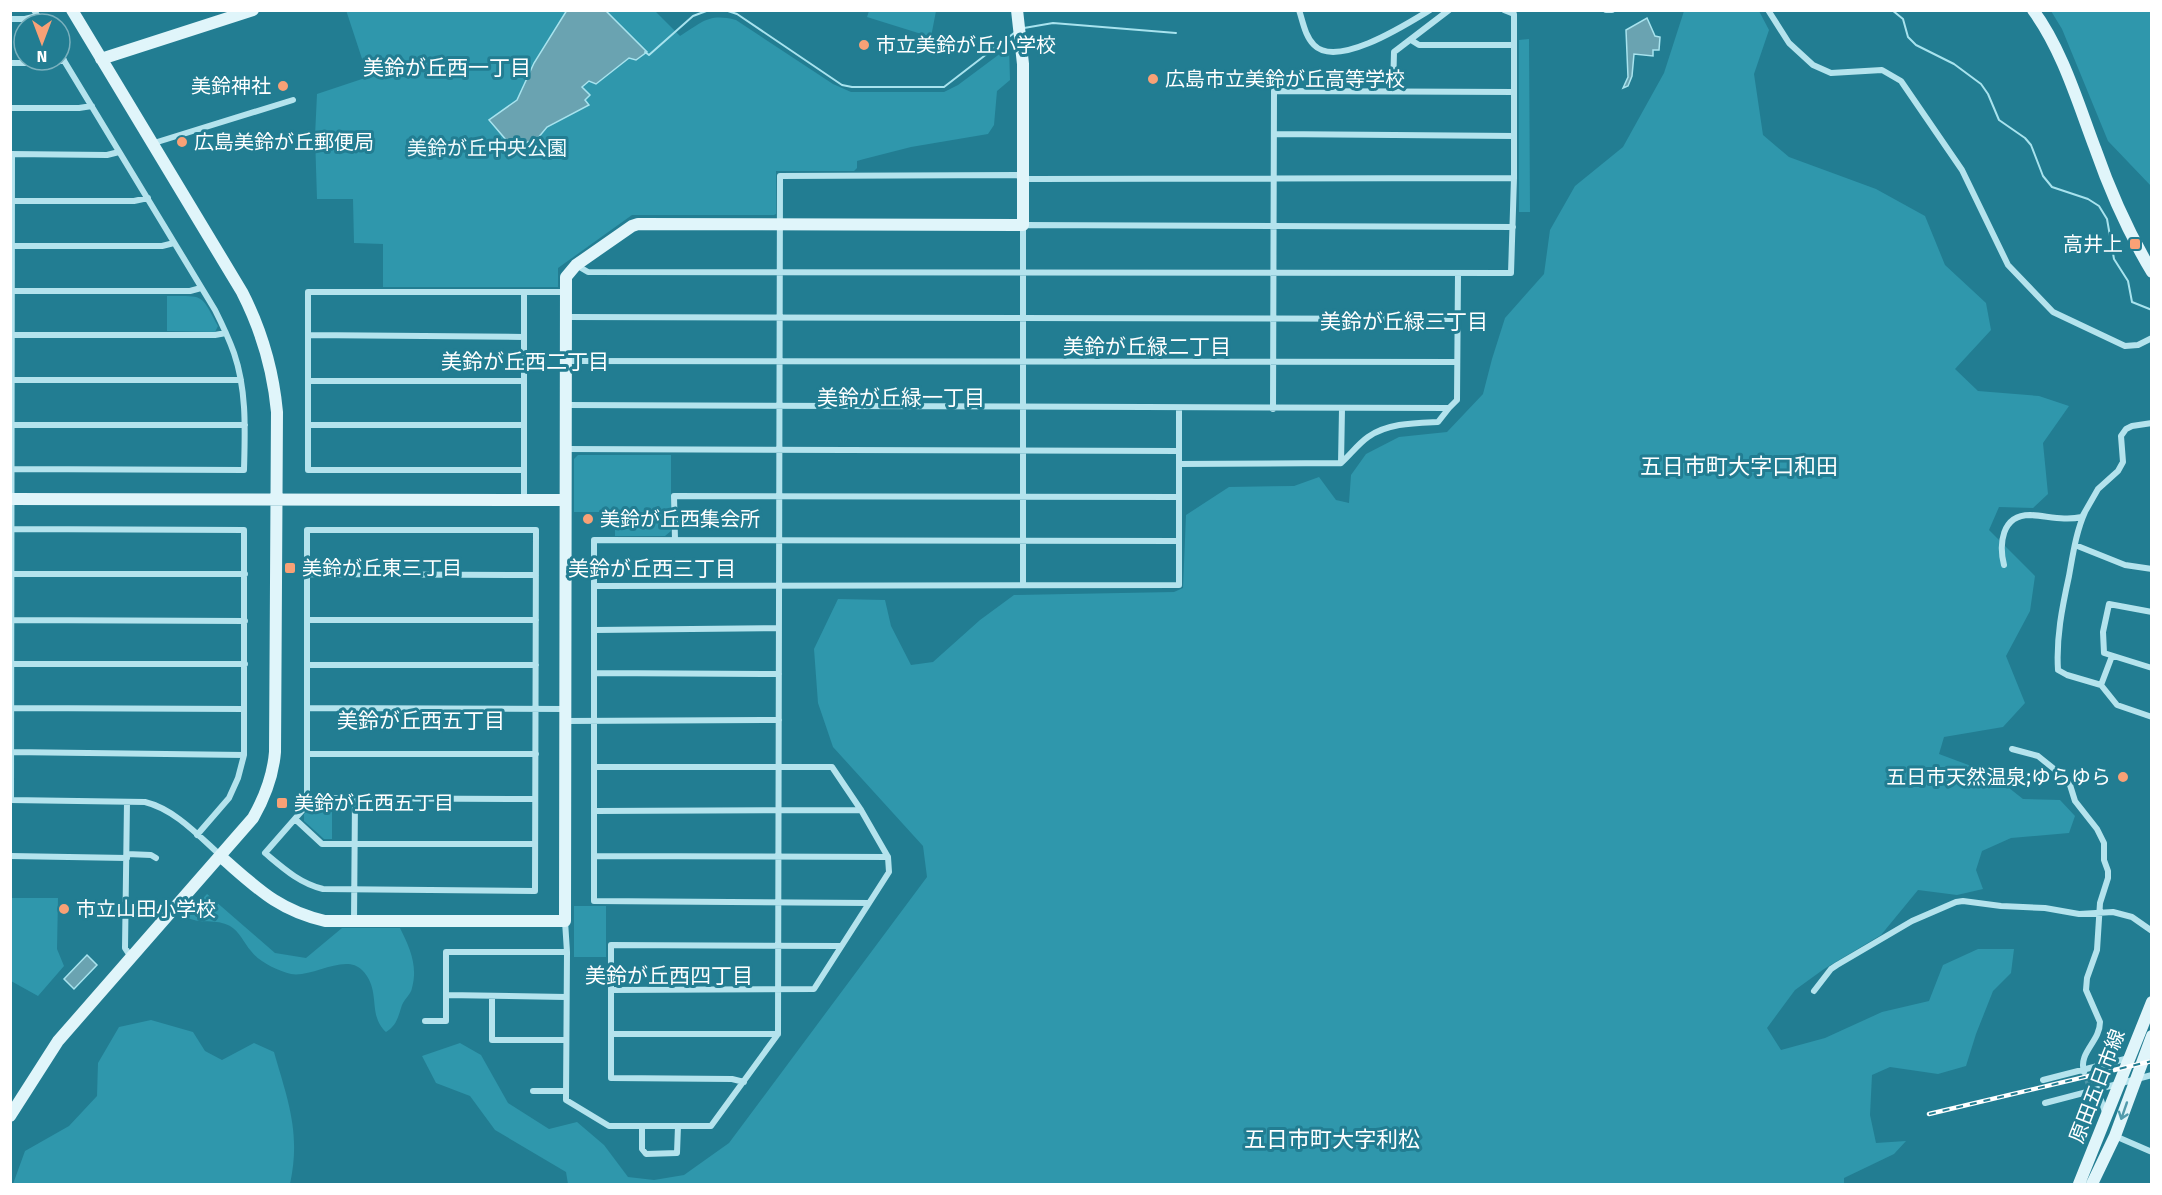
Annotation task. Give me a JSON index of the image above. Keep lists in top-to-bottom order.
{
  "streets": {
    "street": ["原田五日市線"]
  },
  "districts": [
    "美鈴が丘西一丁目",
    "美鈴が丘緑三丁目",
    "美鈴が丘緑二丁目",
    "美鈴が丘西二丁目",
    "美鈴が丘緑一丁目",
    "五日市町大字口和田",
    "美鈴が丘西三丁目",
    "美鈴が丘西五丁目",
    "美鈴が丘西四丁目",
    "五日市町大字利松"
  ],
  "parks": ["美鈴が丘中央公園"],
  "places": {
    "other": [
      "市立美鈴が丘小学校",
      "広島市立美鈴が丘高等学校",
      "美鈴神社",
      "広島美鈴が丘郵便局",
      "美鈴が丘西集会所",
      "五日市天然温泉;ゆらゆら",
      "市立山田小学校"
    ],
    "transit": ["高井上", "美鈴が丘東三丁目", "美鈴が丘西五丁目"]
  },
  "north": "bottom"
}
